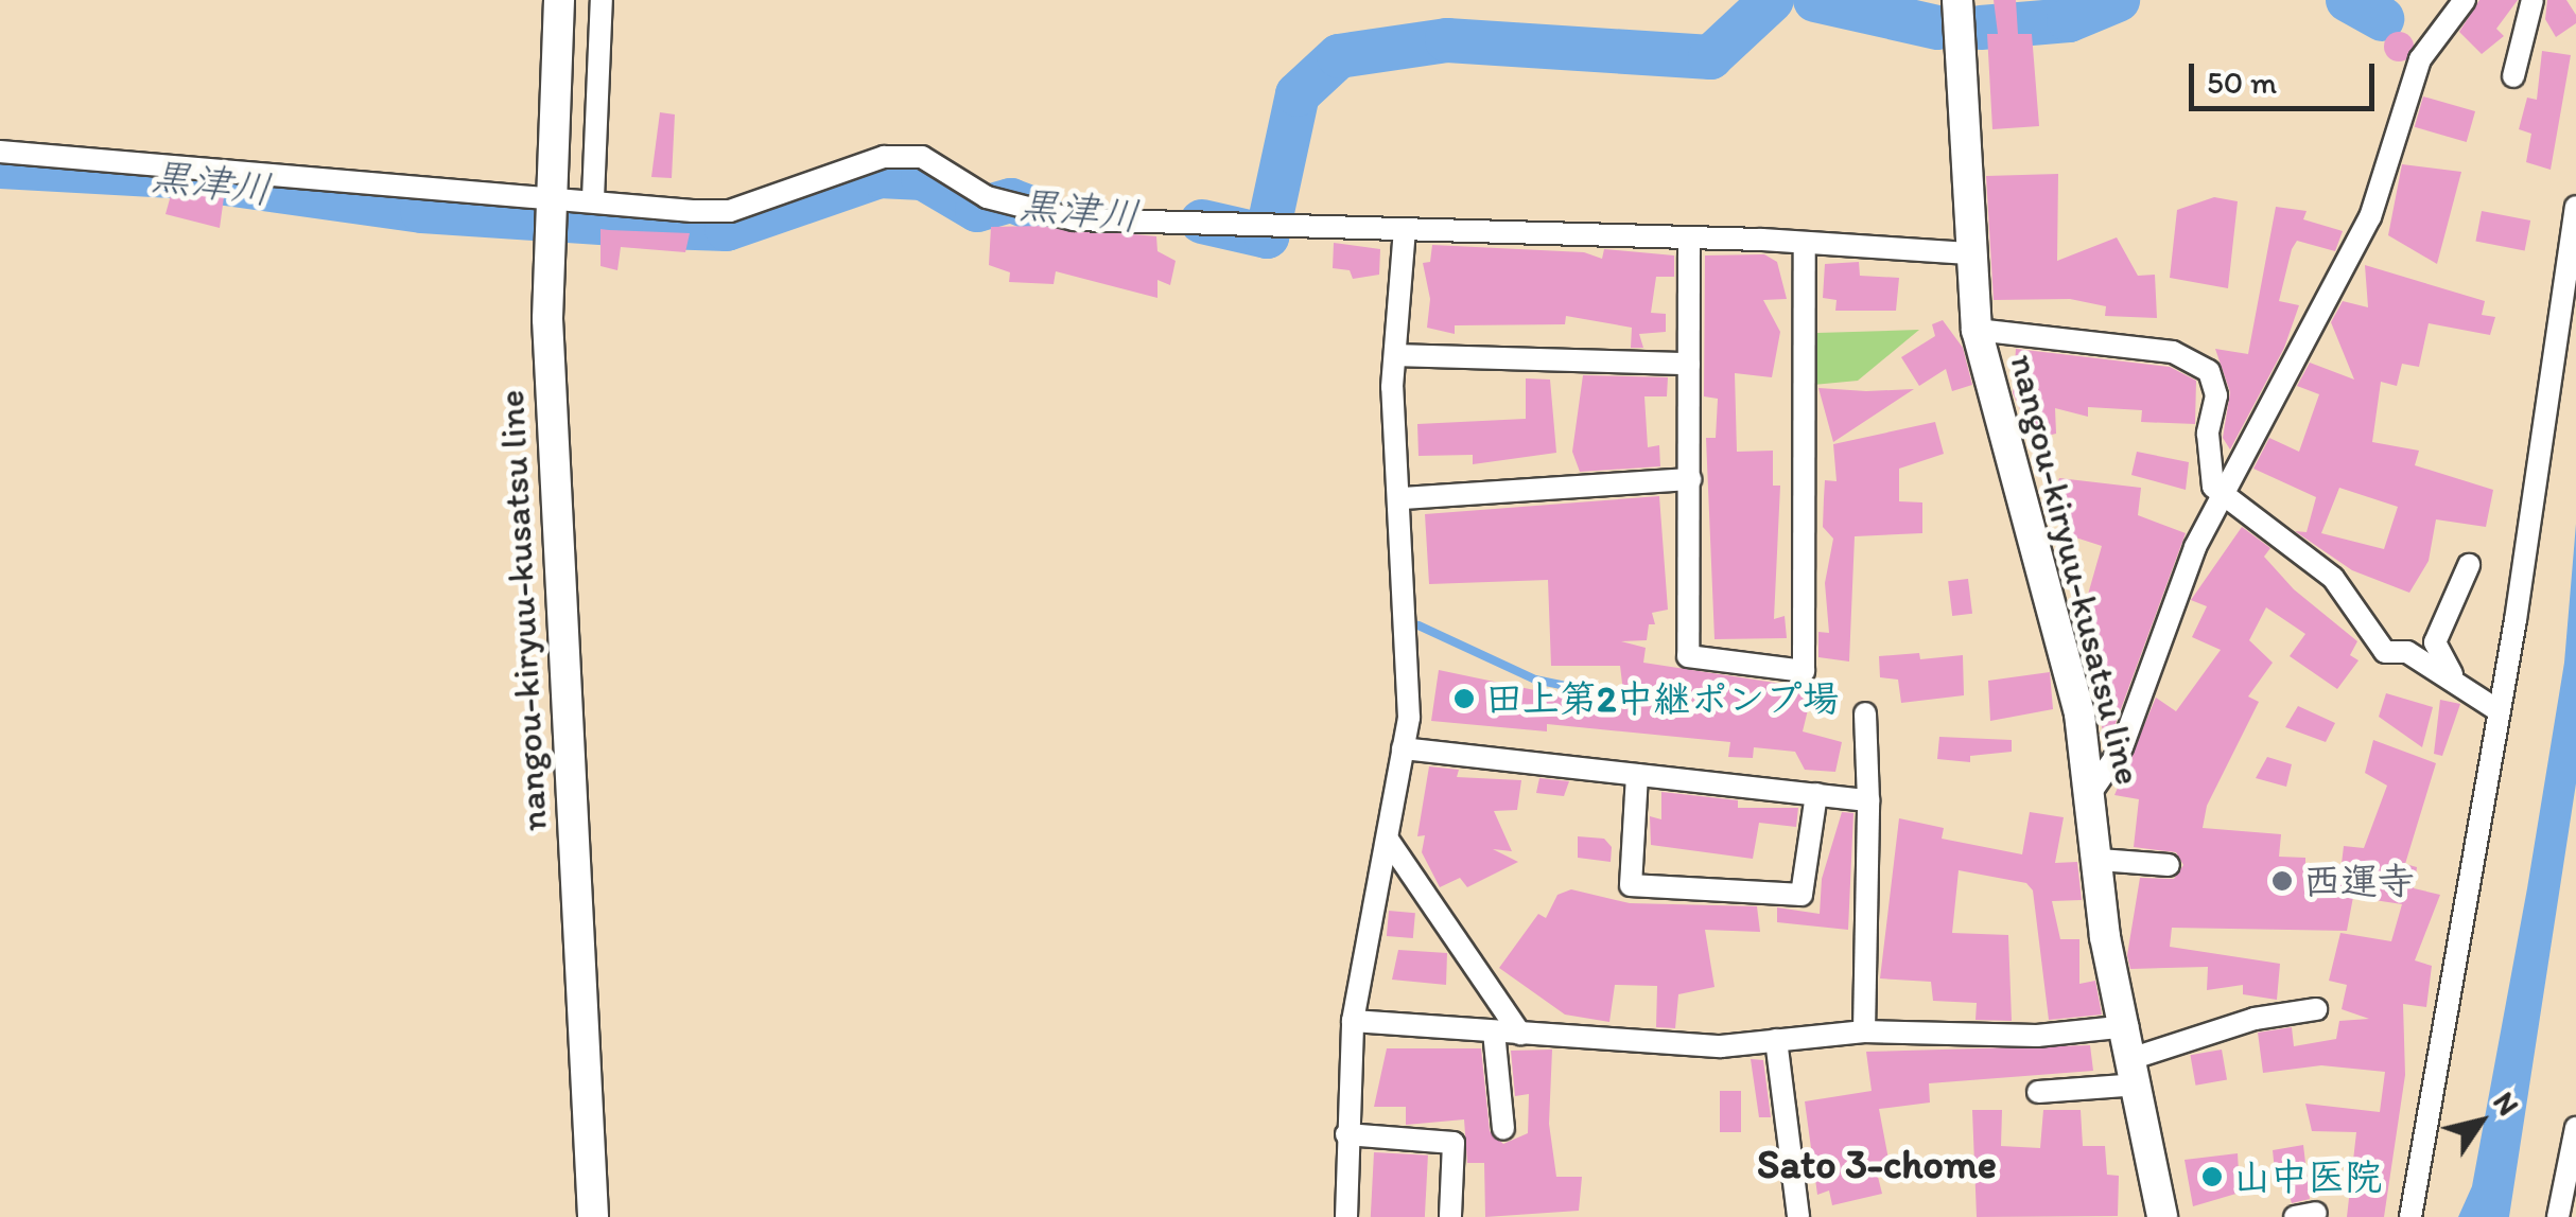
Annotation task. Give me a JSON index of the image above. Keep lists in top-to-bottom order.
{
  "streets": {
    "main road": ["nangou-kiryuu-kusatsu line"]
  },
  "districts": ["Sato 3-chome"],
  "water": ["黒津川"],
  "places": ["田上第2中継ポンプ場", "西運寺", "山中医院"],
  "scale_bar": "50 m",
  "north": "top right"
}
